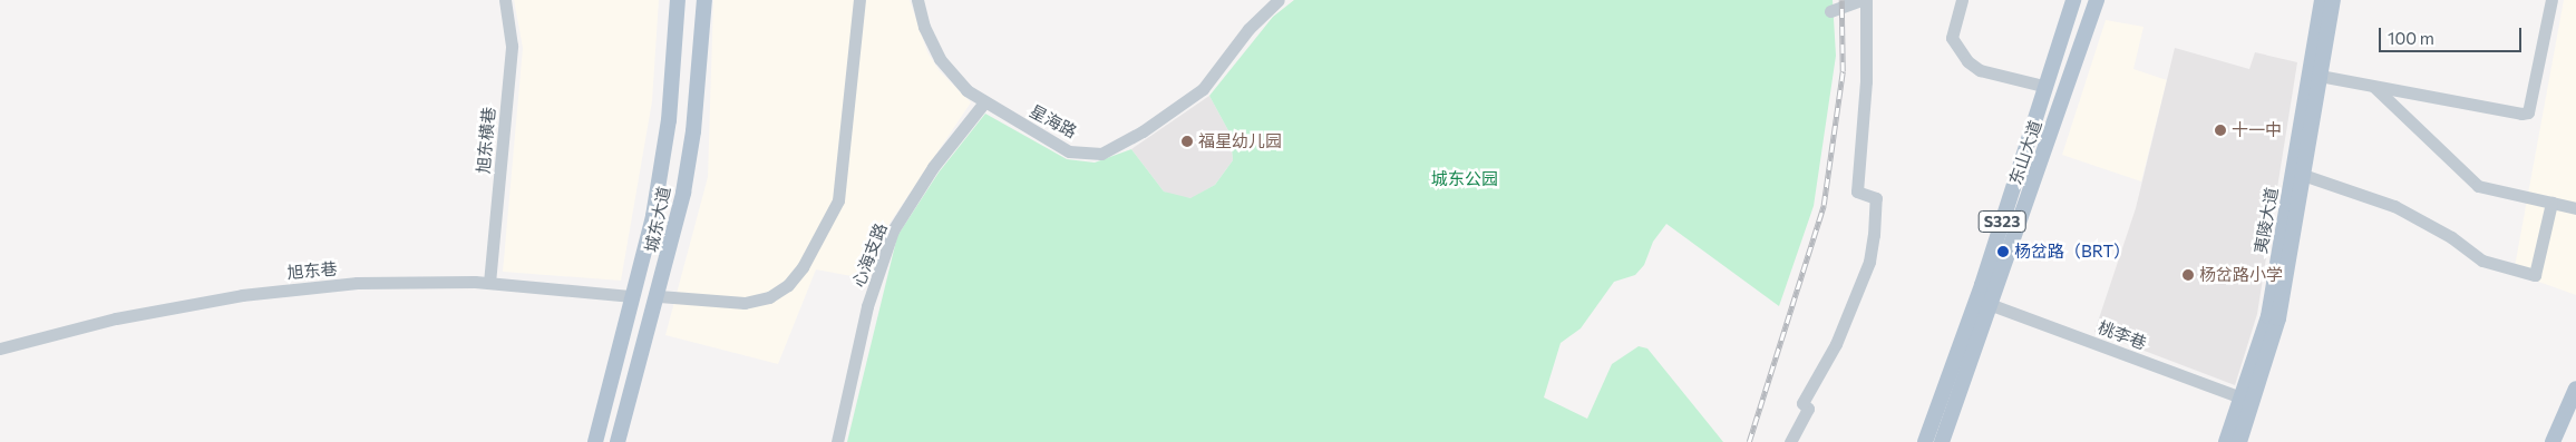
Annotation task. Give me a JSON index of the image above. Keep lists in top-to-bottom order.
{
  "streets": {
    "main road": [
      "东山大道",
      "城东大道",
      "夷陵大道",
      "S323"
    ],
    "street": [
      "星海路",
      "旭东横巷",
      "心海支路",
      "旭东巷",
      "桃李巷"
    ]
  },
  "crossings": [
    ["星海路", "心海支路"],
    ["旭东横巷", "旭东巷"],
    ["东山大道", "桃李巷"],
    ["城东大道", "旭东巷"],
    ["夷陵大道", "桃李巷"]
  ],
  "parks": ["城东公园"],
  "places": [
    "十一中",
    "福星幼儿园",
    "杨岔路（BRT）",
    "杨岔路小学"
  ],
  "scale_bar": "100 m"
}
